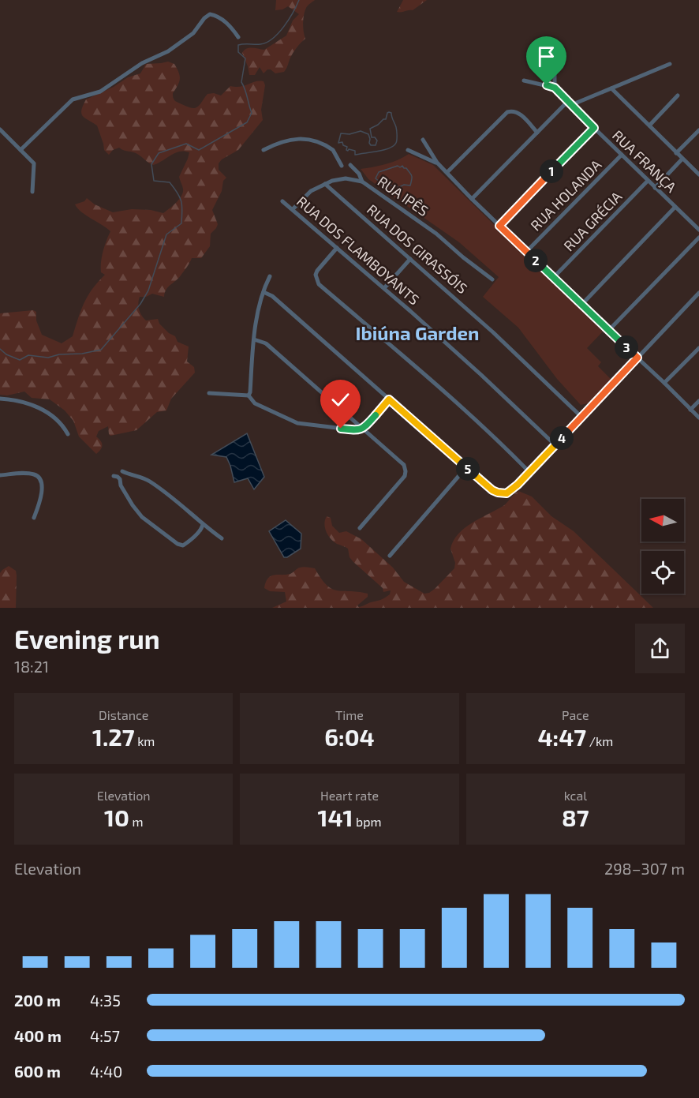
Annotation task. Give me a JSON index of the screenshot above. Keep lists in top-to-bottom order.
{
  "streets": {
    "street": [
      "RUA FRANÇA",
      "RUA HOLANDA",
      "RUA IPÊS",
      "RUA GRÉCIA",
      "RUA DOS GIRASSÓIS",
      "RUA DOS FLAMBOYANTS"
    ]
  },
  "crossings": [
    ["RUA FRANÇA", "RUA HOLANDA"],
    ["RUA FRANÇA", "RUA GRÉCIA"],
    ["RUA IPÊS", "RUA DOS GIRASSÓIS"],
    ["RUA IPÊS", "RUA DOS FLAMBOYANTS"]
  ],
  "districts": ["Ibiúna Garden"],
  "north": "left",
  "page": {
    "pins": [
      "1",
      "2",
      "3",
      "4",
      "5"
    ],
    "heading": ["Evening run", "18:21"],
    "stats": [
      ["Distance", "1.27 km"],
      ["Time", "6:04"],
      ["Pace", "4:47 /km"],
      ["Elevation", "10 m"],
      ["Heart rate", "141 bpm"],
      ["kcal", "87"]
    ],
    "chart": ["Elevation", "298–307 m"],
    "list": [
      {
        "name": "200 m",
        "note": "4:35"
      },
      {
        "name": "400 m",
        "note": "4:57"
      },
      {
        "name": "600 m",
        "note": "4:40"
      }
    ]
  }
}
